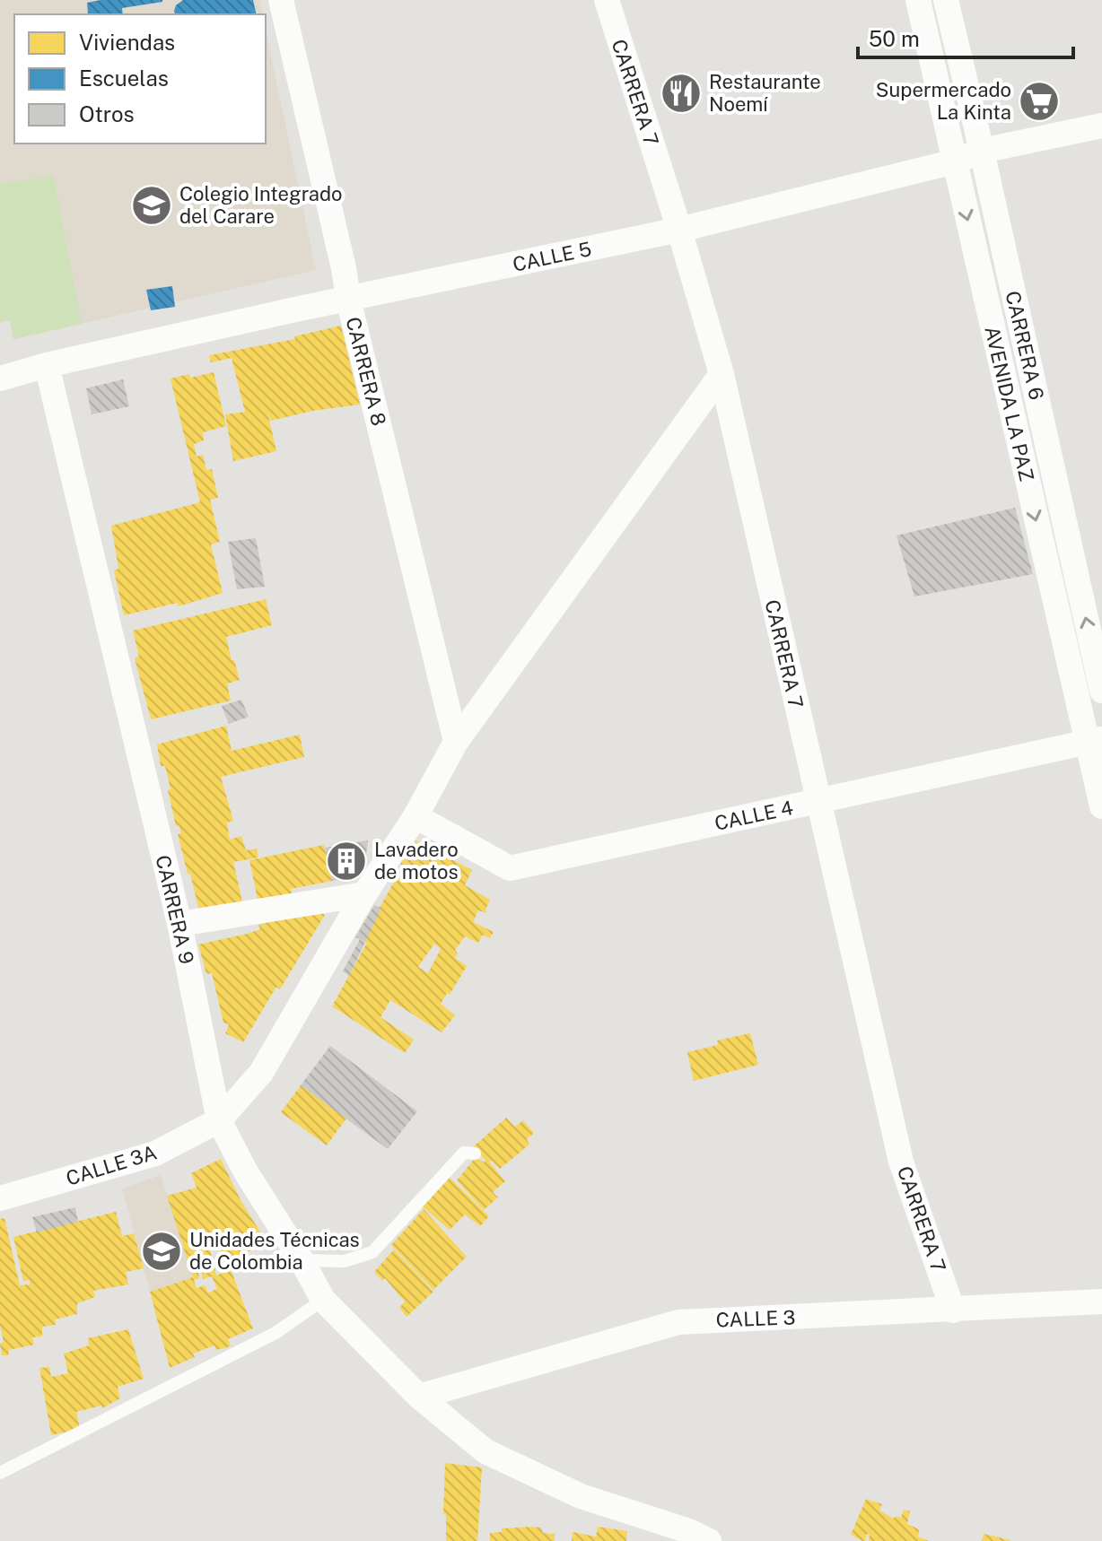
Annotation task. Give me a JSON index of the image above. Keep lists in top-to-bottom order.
{
  "streets": {
    "street": [
      "CARRERA 7",
      "CALLE 5",
      "CARRERA 6",
      "CARRERA 8",
      "AVENIDA LA PAZ",
      "CALLE 4",
      "CARRERA 9",
      "CALLE 3A",
      "CALLE 3"
    ]
  },
  "crossings": [
    ["CARRERA 7", "CALLE 5"],
    ["CARRERA 7", "CALLE 4"],
    ["CARRERA 7", "CALLE 3"],
    ["CALLE 5", "CARRERA 6"],
    ["CALLE 5", "CARRERA 8"],
    ["CALLE 5", "AVENIDA LA PAZ"],
    ["CALLE 5", "CARRERA 9"],
    ["AVENIDA LA PAZ", "CALLE 4"],
    ["CARRERA 9", "CALLE 3A"],
    ["CARRERA 9", "CALLE 3"]
  ],
  "one_way": ["CARRERA 6", "AVENIDA LA PAZ"],
  "places": {
    "restaurant": ["Restaurante Noemí"],
    "supermarket": ["Supermercado La Kinta"],
    "school or university": ["Colegio Integrado del Carare", "Unidades Técnicas de Colombia"],
    "building": ["Lavadero de motos"]
  },
  "legend": ["Viviendas", "Escuelas", "Otros"],
  "scale_bar": "50 m"
}
